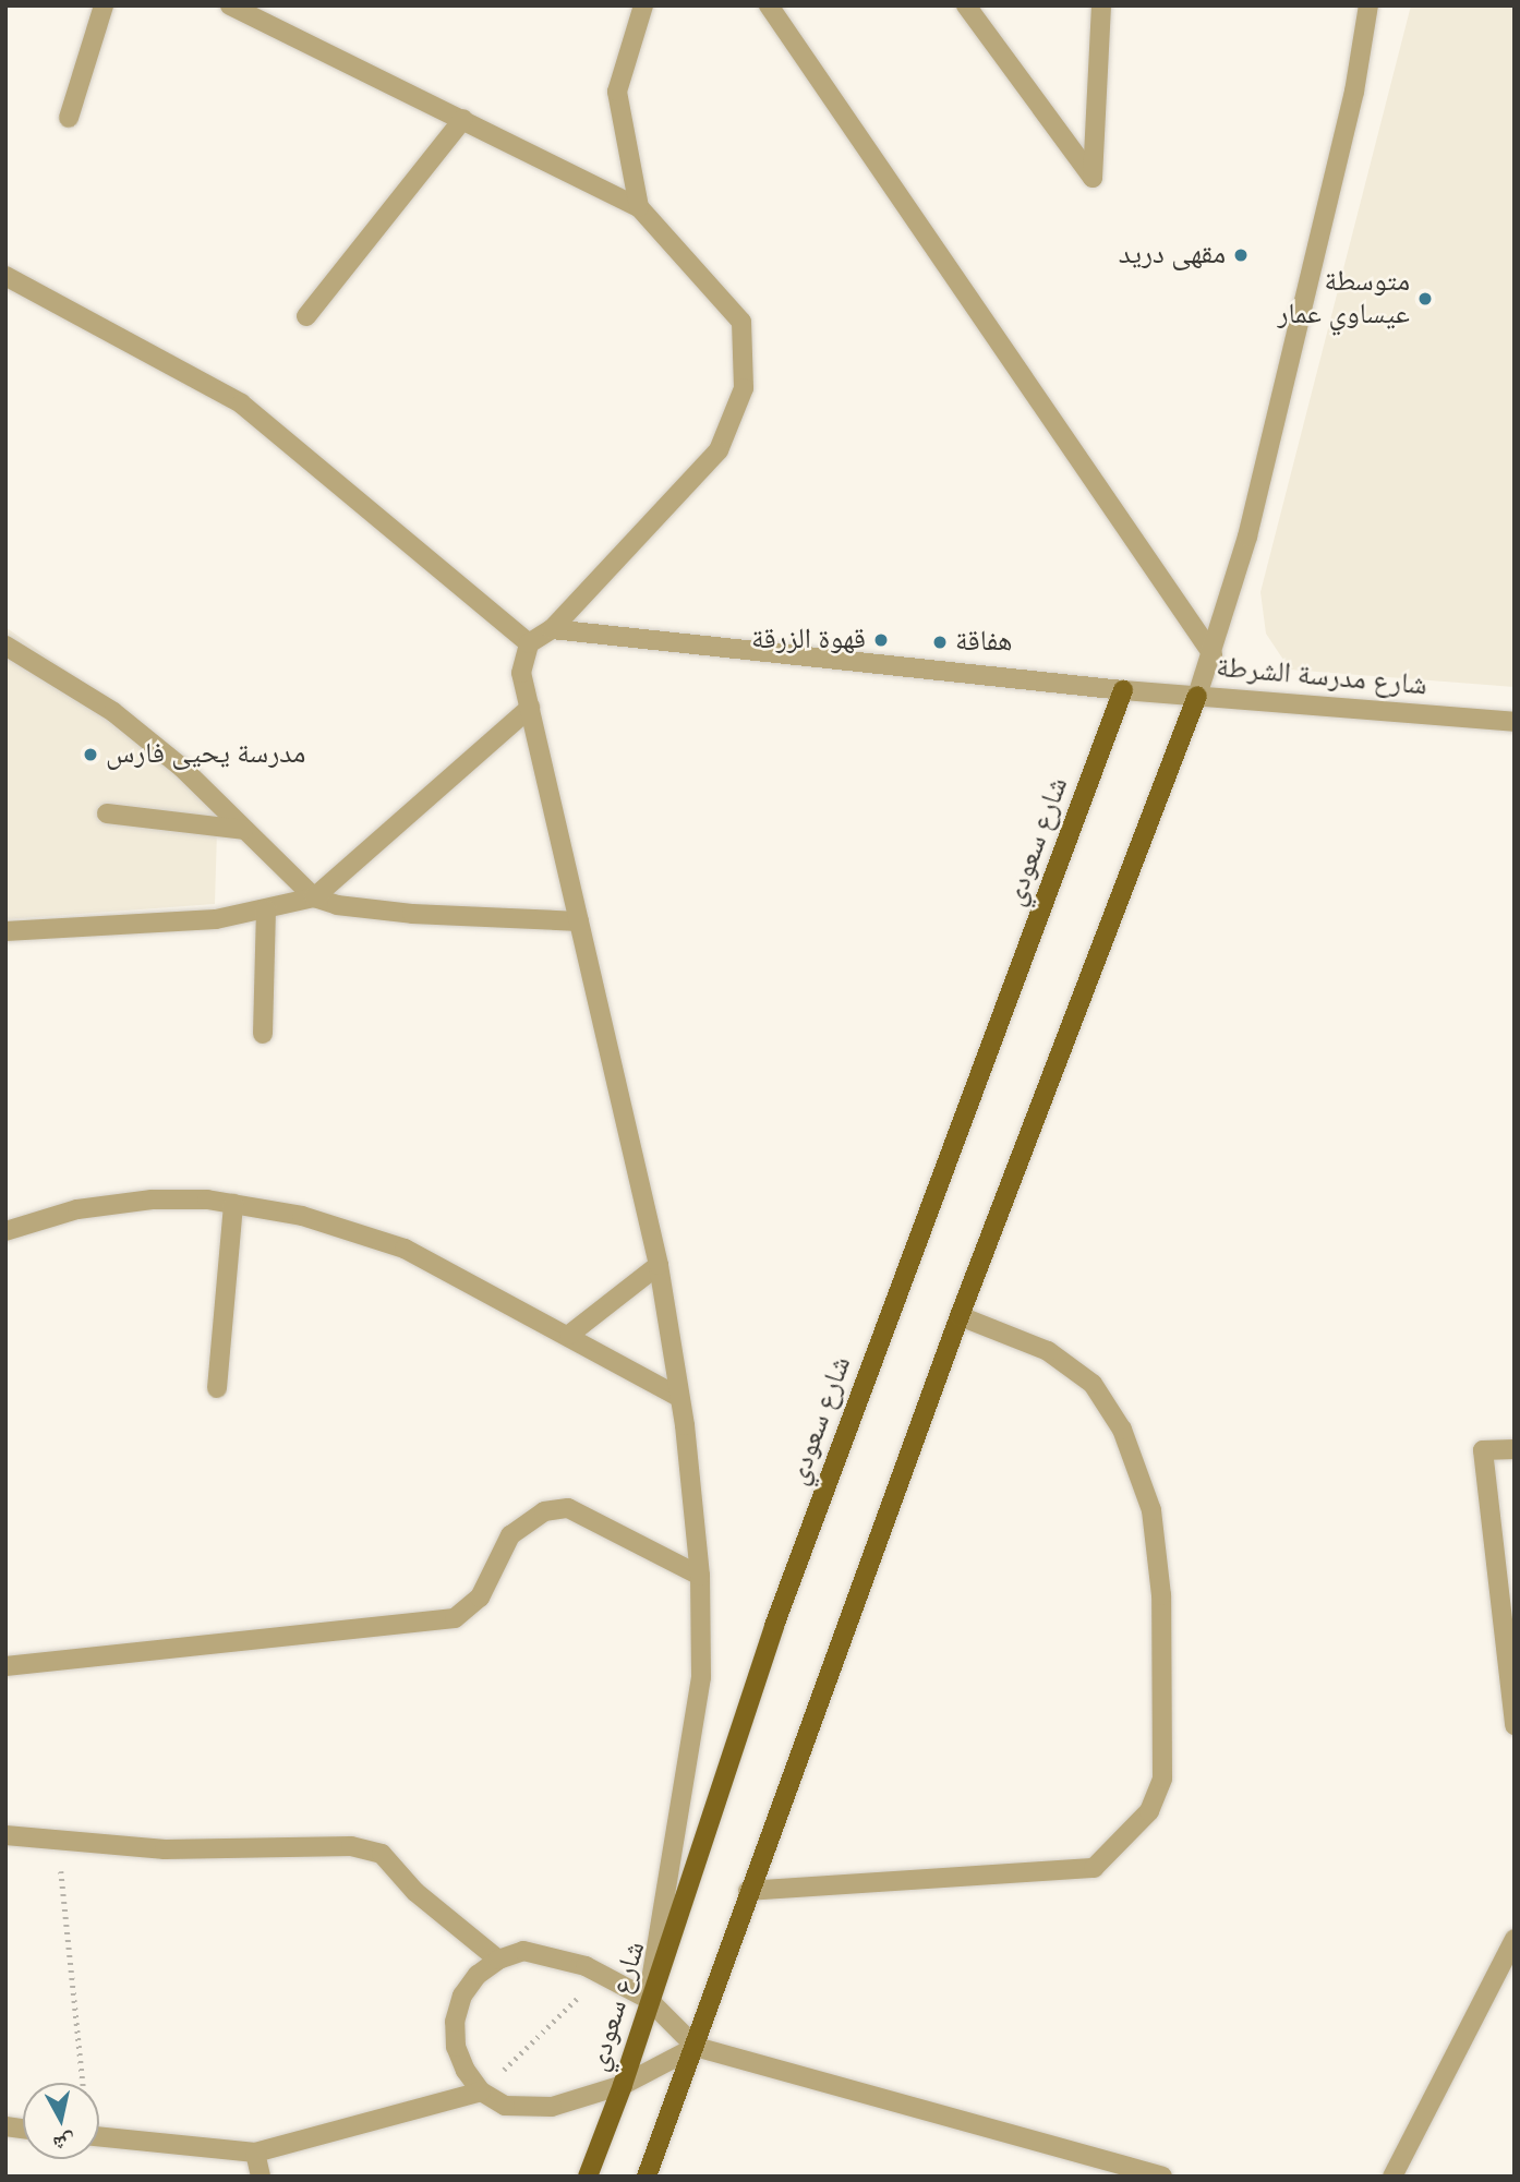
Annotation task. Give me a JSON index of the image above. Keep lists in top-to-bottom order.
{
  "streets": {
    "main road": ["شارع سعودي"],
    "street": ["شارع مدرسة الشرطة"]
  },
  "crossings": [
    ["شارع مدرسة الشرطة", "شارع سعودي"]
  ],
  "places": [
    "مقهى دريد",
    "متوسطة عيساوي عمار",
    "قهوة الزرقة",
    "هفاقة",
    "مدرسة يحيى فارس"
  ],
  "north": "bottom"
}
